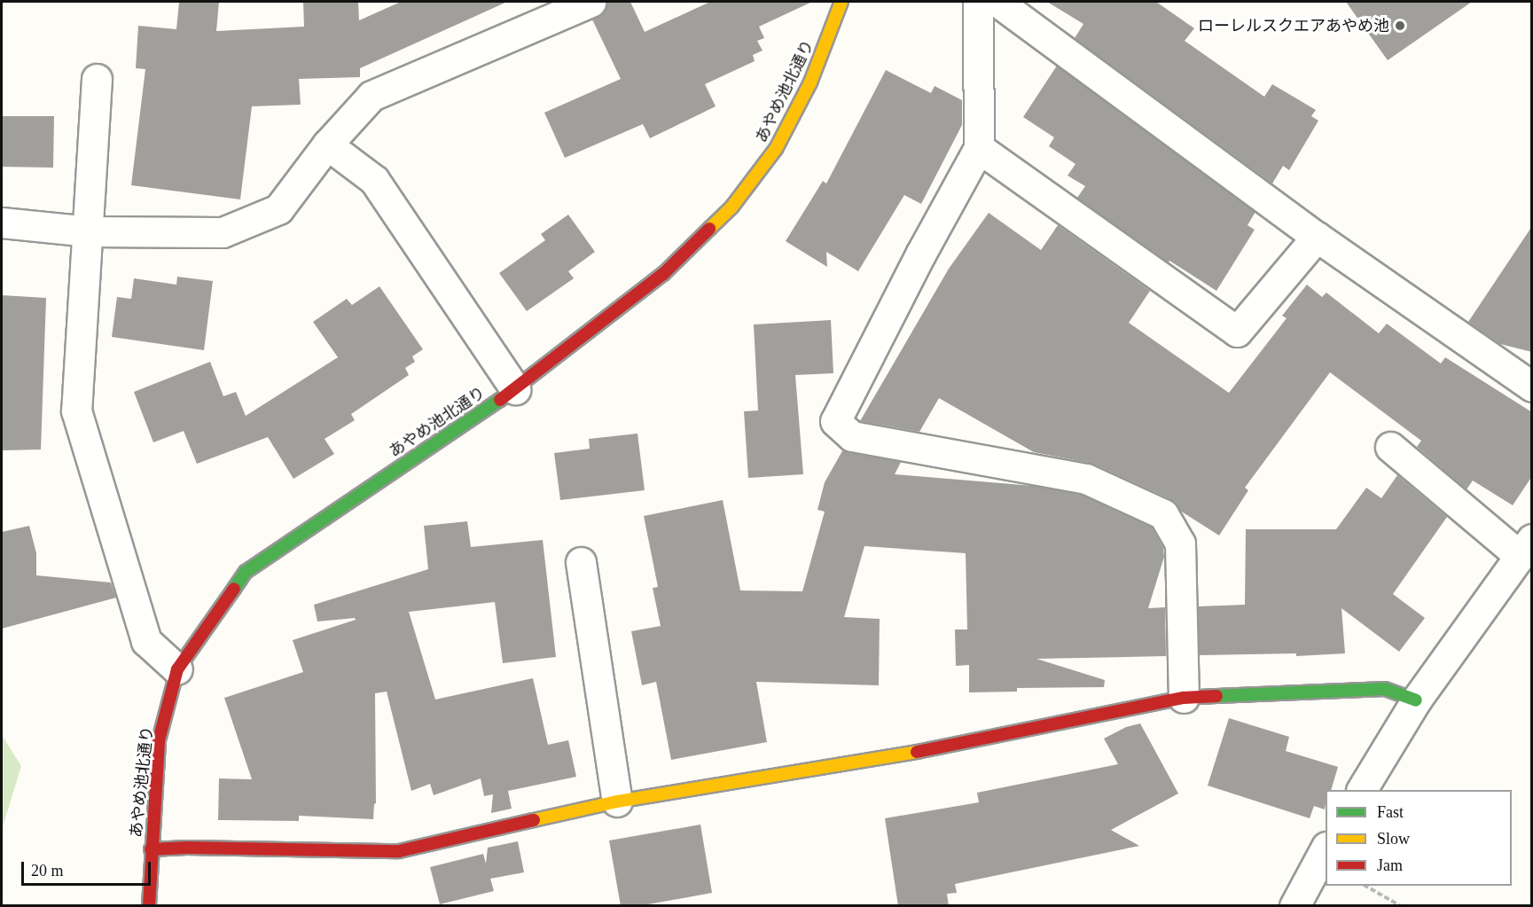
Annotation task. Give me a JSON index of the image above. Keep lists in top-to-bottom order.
{
  "streets": {
    "street": ["あやめ池北通り"]
  },
  "places": ["ローレルスクエアあやめ池"],
  "legend": ["Fast", "Slow", "Jam"],
  "scale_bar": "20 m"
}
